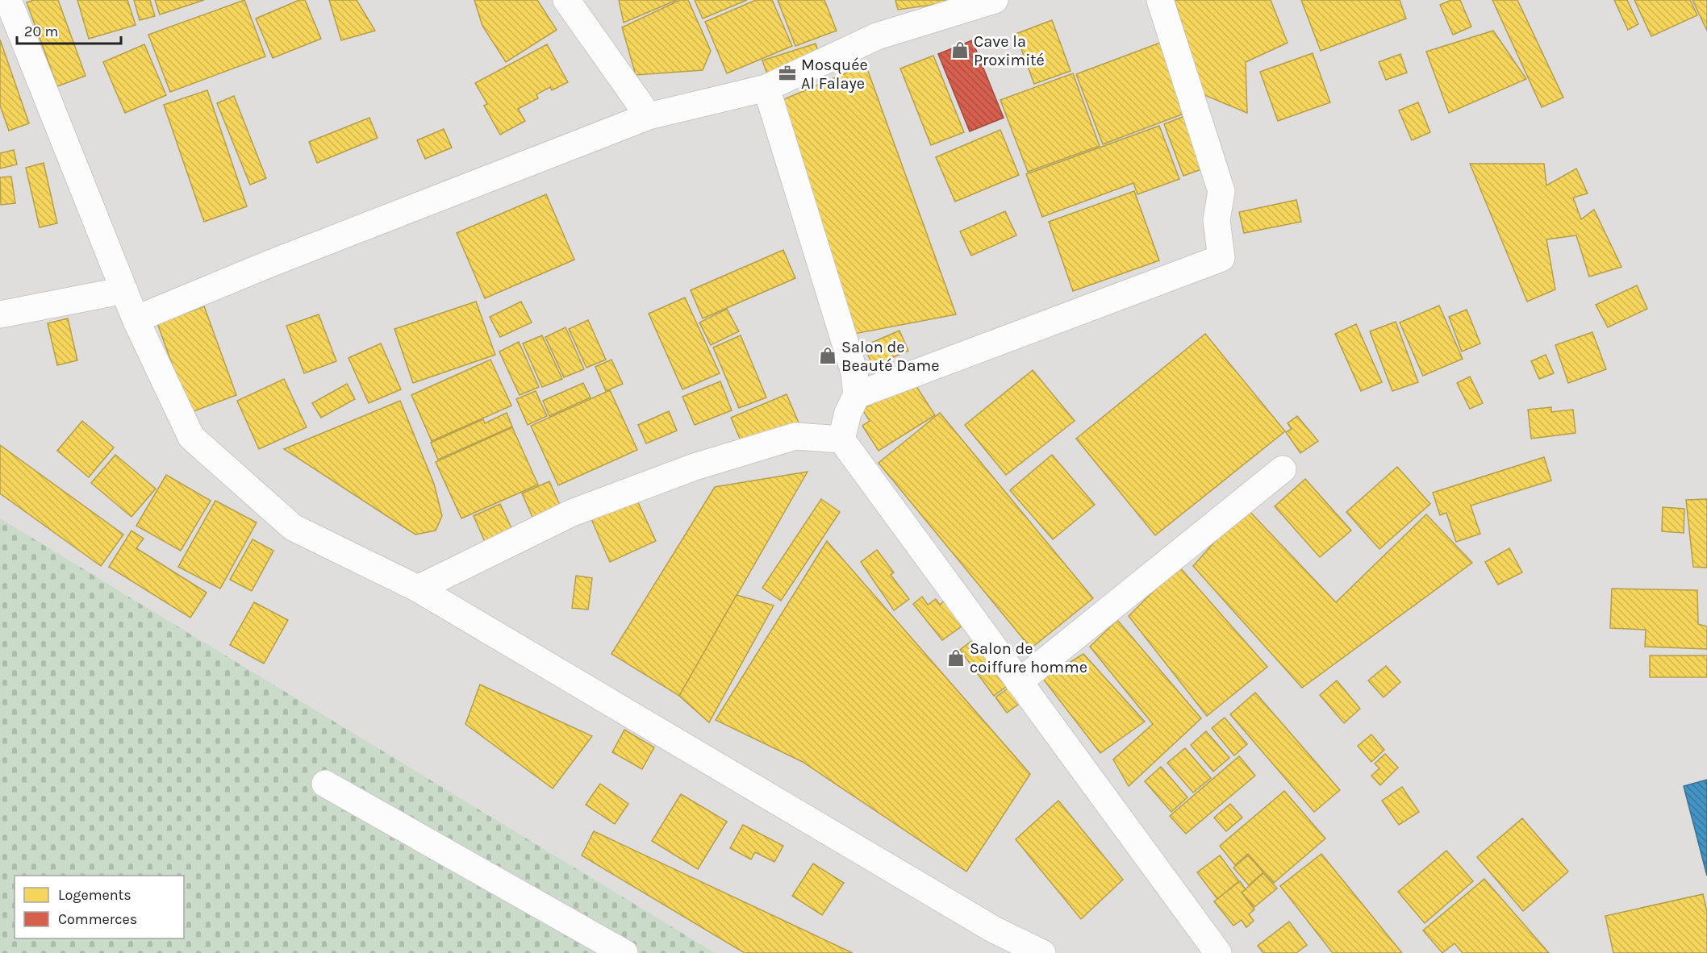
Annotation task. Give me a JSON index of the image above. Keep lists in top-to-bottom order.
{
  "places": {
    "shop": ["Cave la Proximité", "Salon de Beauté Dame", "Salon de coiffure homme"],
    "office": ["Mosquée Al Falaye"]
  },
  "legend": ["Logements", "Commerces"],
  "scale_bar": "20 m"
}
